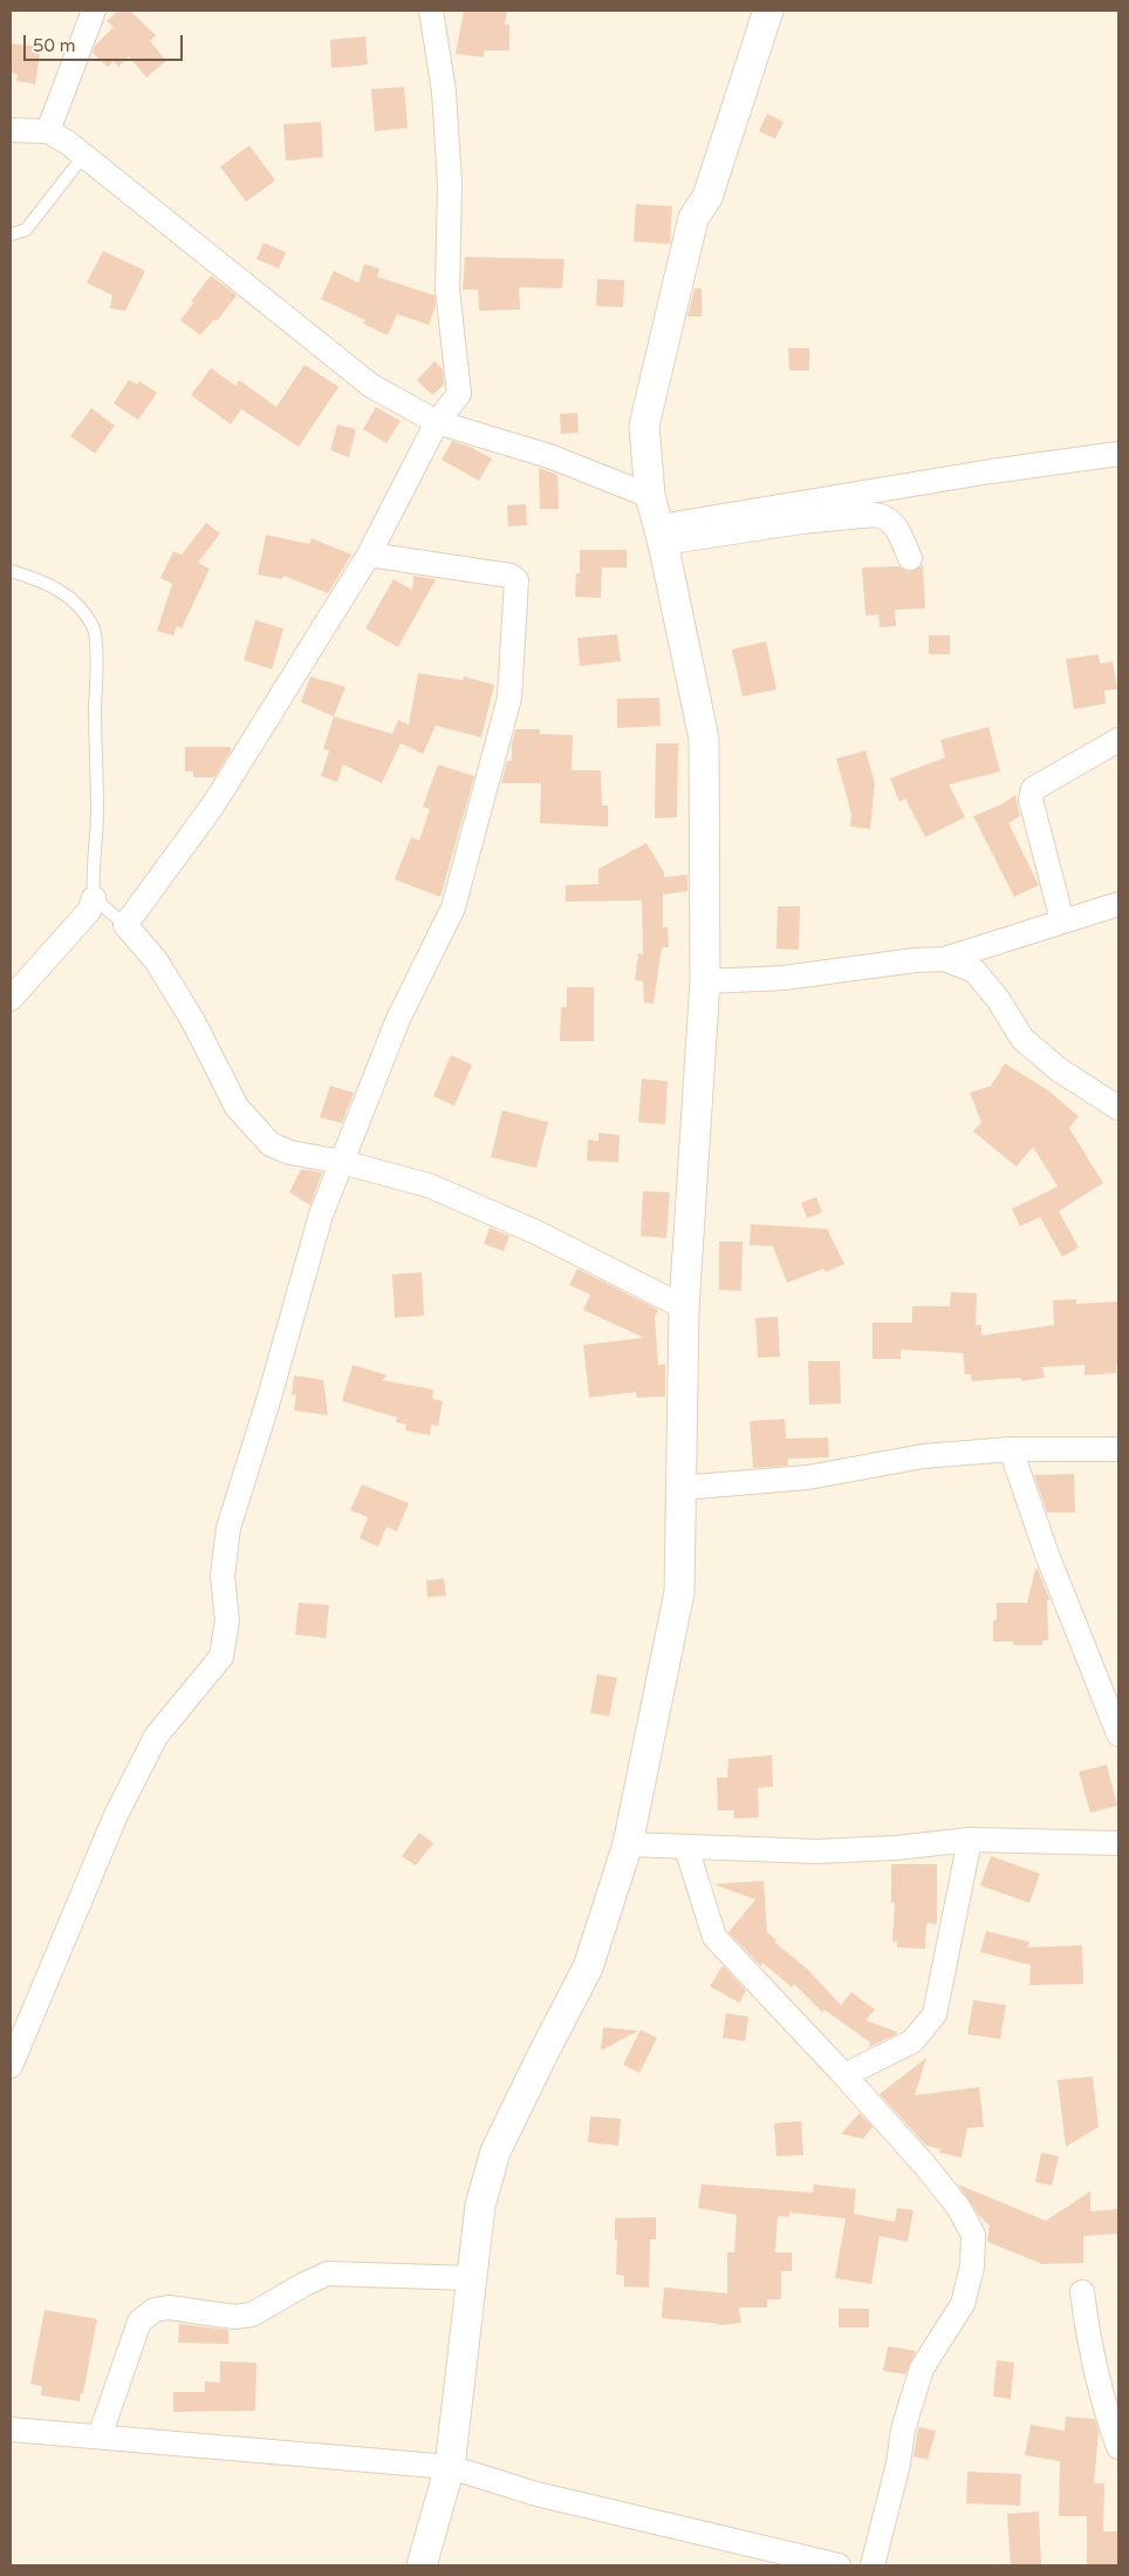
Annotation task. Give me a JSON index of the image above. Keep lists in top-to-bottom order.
{
  "scale_bar": "50 m"
}
